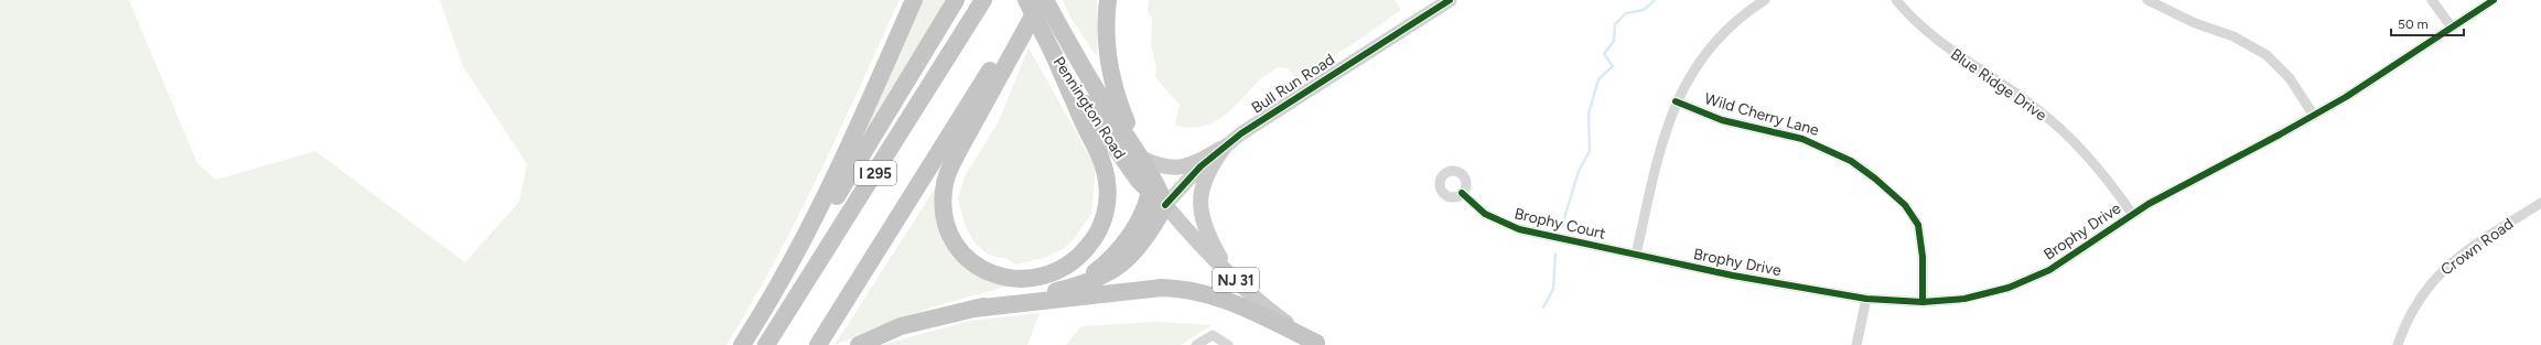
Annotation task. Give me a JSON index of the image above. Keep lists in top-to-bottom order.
{
  "streets": {
    "highway": ["Pennington Road", "I 295", "NJ 31"],
    "street": [
      "Bull Run Road",
      "Blue Ridge Drive",
      "Wild Cherry Lane",
      "Brophy Court",
      "Brophy Drive",
      "Crown Road"
    ]
  },
  "crossings": [
    ["Bull Run Road", "Pennington Road"],
    ["Blue Ridge Drive", "Brophy Drive"],
    ["Wild Cherry Lane", "Brophy Drive"],
    ["Brophy Court", "Brophy Drive"]
  ],
  "scale_bar": "50 m"
}
